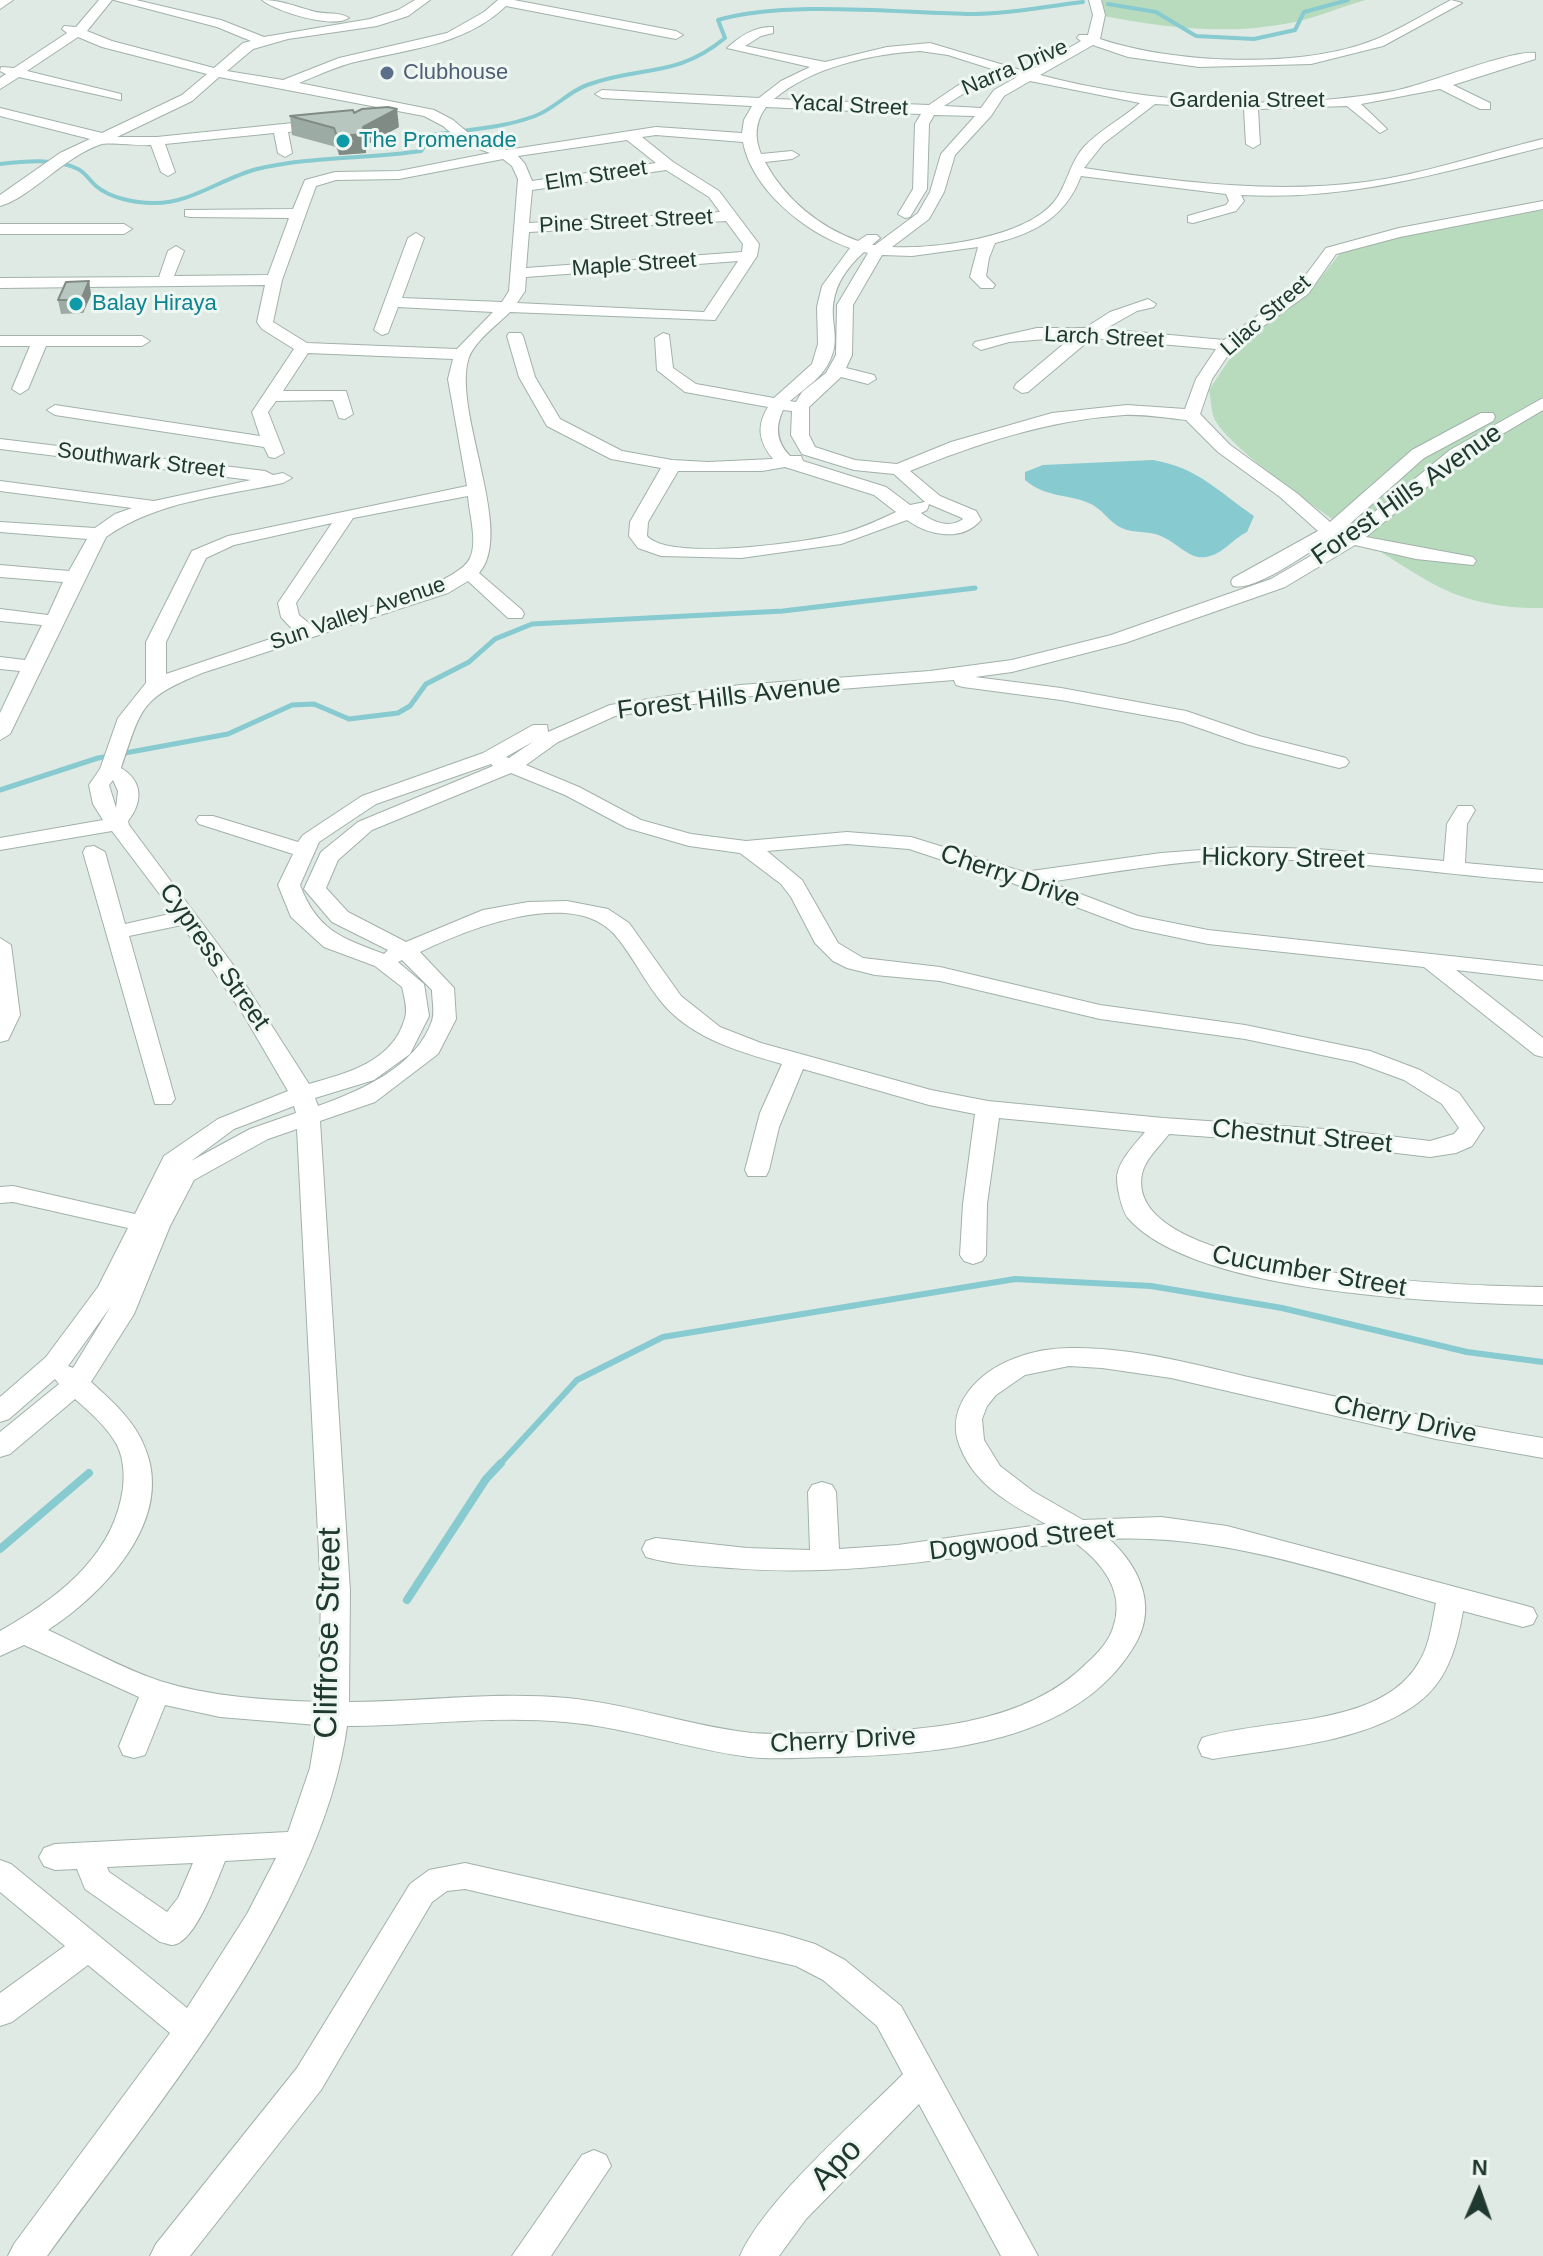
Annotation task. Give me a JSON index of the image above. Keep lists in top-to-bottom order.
{
  "streets": {
    "street": [
      "Narra Drive",
      "Gardenia Street",
      "Yacal Street",
      "Elm Street",
      "Pine Street Street",
      "Maple Street",
      "Lilac Street",
      "Larch Street",
      "Southwark Street",
      "Forest Hills Avenue",
      "Sun Valley Avenue",
      "Hickory Street",
      "Cherry Drive",
      "Cypress Street",
      "Chestnut Street",
      "Cucumber Street",
      "Dogwood Street",
      "Cliffrose Street",
      "Apo"
    ]
  },
  "crossings": [
    ["Narra Drive", "Gardenia Street"],
    ["Narra Drive", "Yacal Street"],
    ["Lilac Street", "Larch Street"],
    ["Forest Hills Avenue", "Cherry Drive"],
    ["Forest Hills Avenue", "Cypress Street"],
    ["Forest Hills Avenue", "Chestnut Street"],
    ["Forest Hills Avenue", "Cliffrose Street"],
    ["Hickory Street", "Cherry Drive"],
    ["Cherry Drive", "Chestnut Street"],
    ["Cherry Drive", "Dogwood Street"],
    ["Cherry Drive", "Cliffrose Street"],
    ["Cypress Street", "Cliffrose Street"],
    ["Chestnut Street", "Cucumber Street"]
  ],
  "places": ["Clubhouse", "The Promenade", "Balay Hiraya"],
  "north": "top"
}
